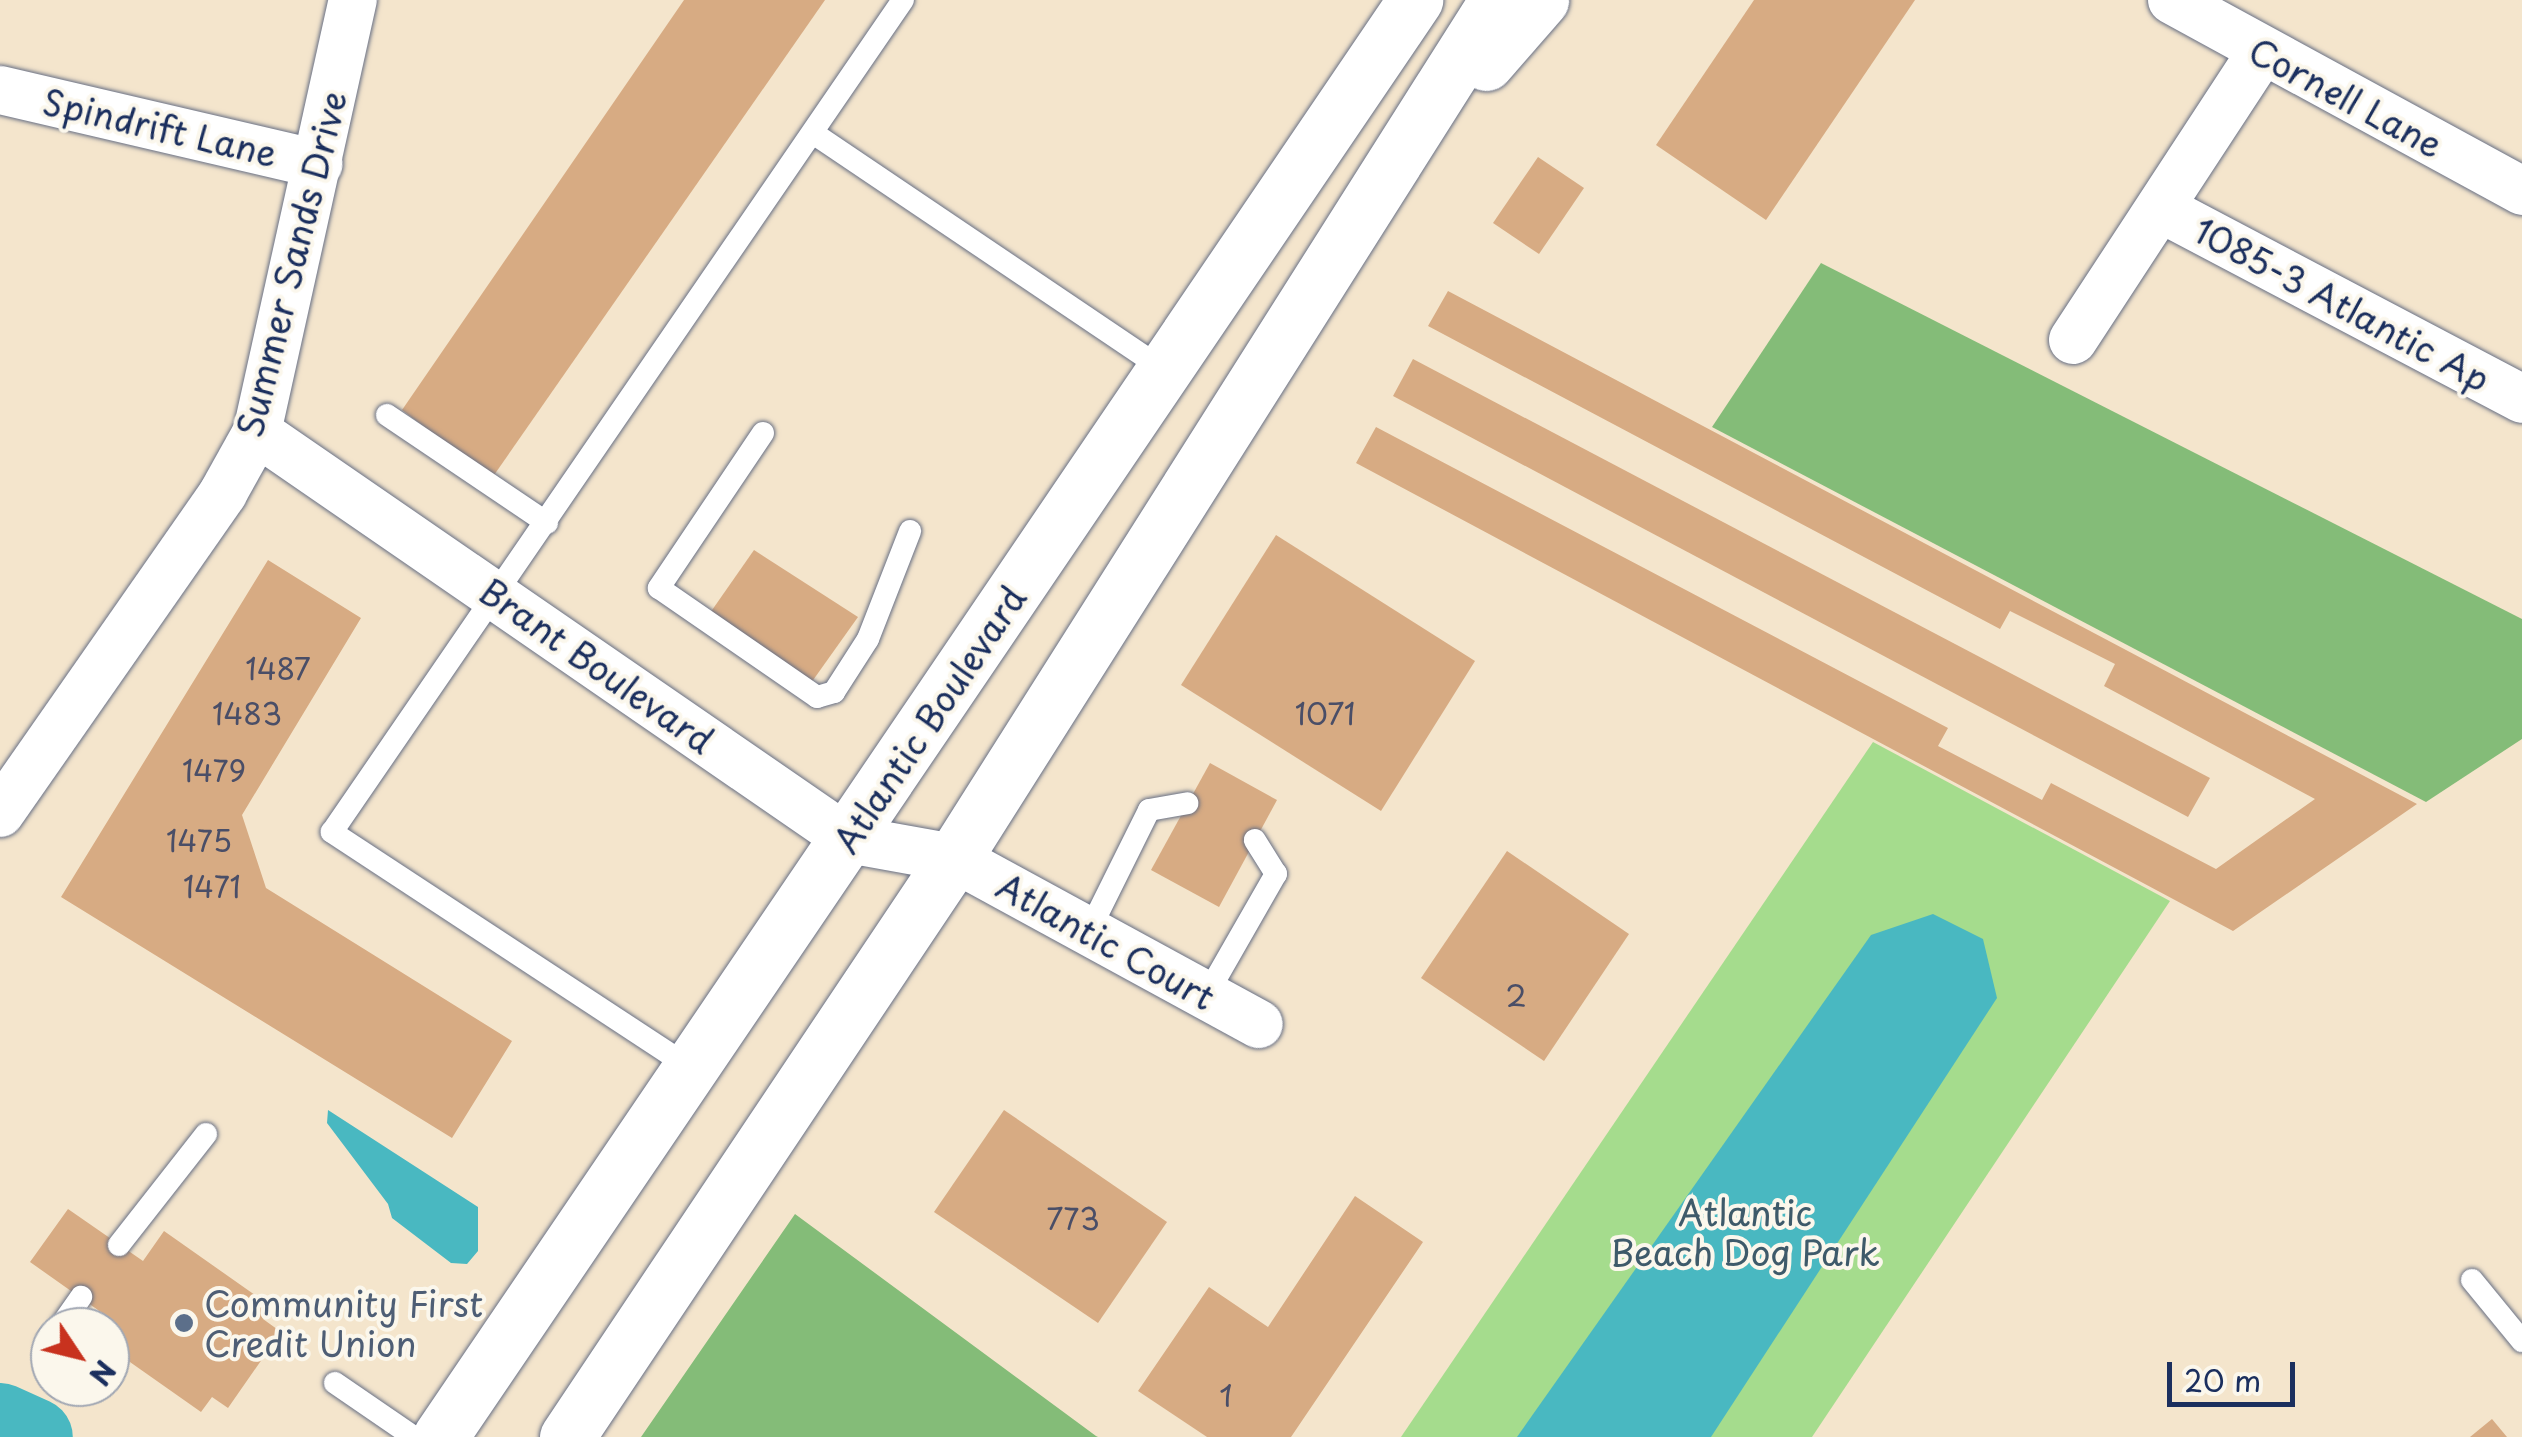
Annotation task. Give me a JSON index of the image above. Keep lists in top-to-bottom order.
{
  "streets": {
    "highway": ["Atlantic Boulevard"],
    "street": [
      "Cornell Lane",
      "Spindrift Lane",
      "Summer Sands Drive",
      "1085-3 Atlantic Ap",
      "Brant Boulevard",
      "Atlantic Court"
    ]
  },
  "crossings": [
    ["Spindrift Lane", "Summer Sands Drive"],
    ["Summer Sands Drive", "Brant Boulevard"],
    ["Brant Boulevard", "Atlantic Boulevard"],
    ["Brant Boulevard", "Atlantic Court"]
  ],
  "parks": ["Atlantic Beach Dog Park"],
  "places": ["Community First Credit Union"],
  "house_numbers": [
    "1487",
    "1483",
    "1071",
    "1479",
    "1475",
    "1471",
    "2",
    "773",
    "1"
  ],
  "scale_bar": "20 m",
  "north": "bottom right"
}
